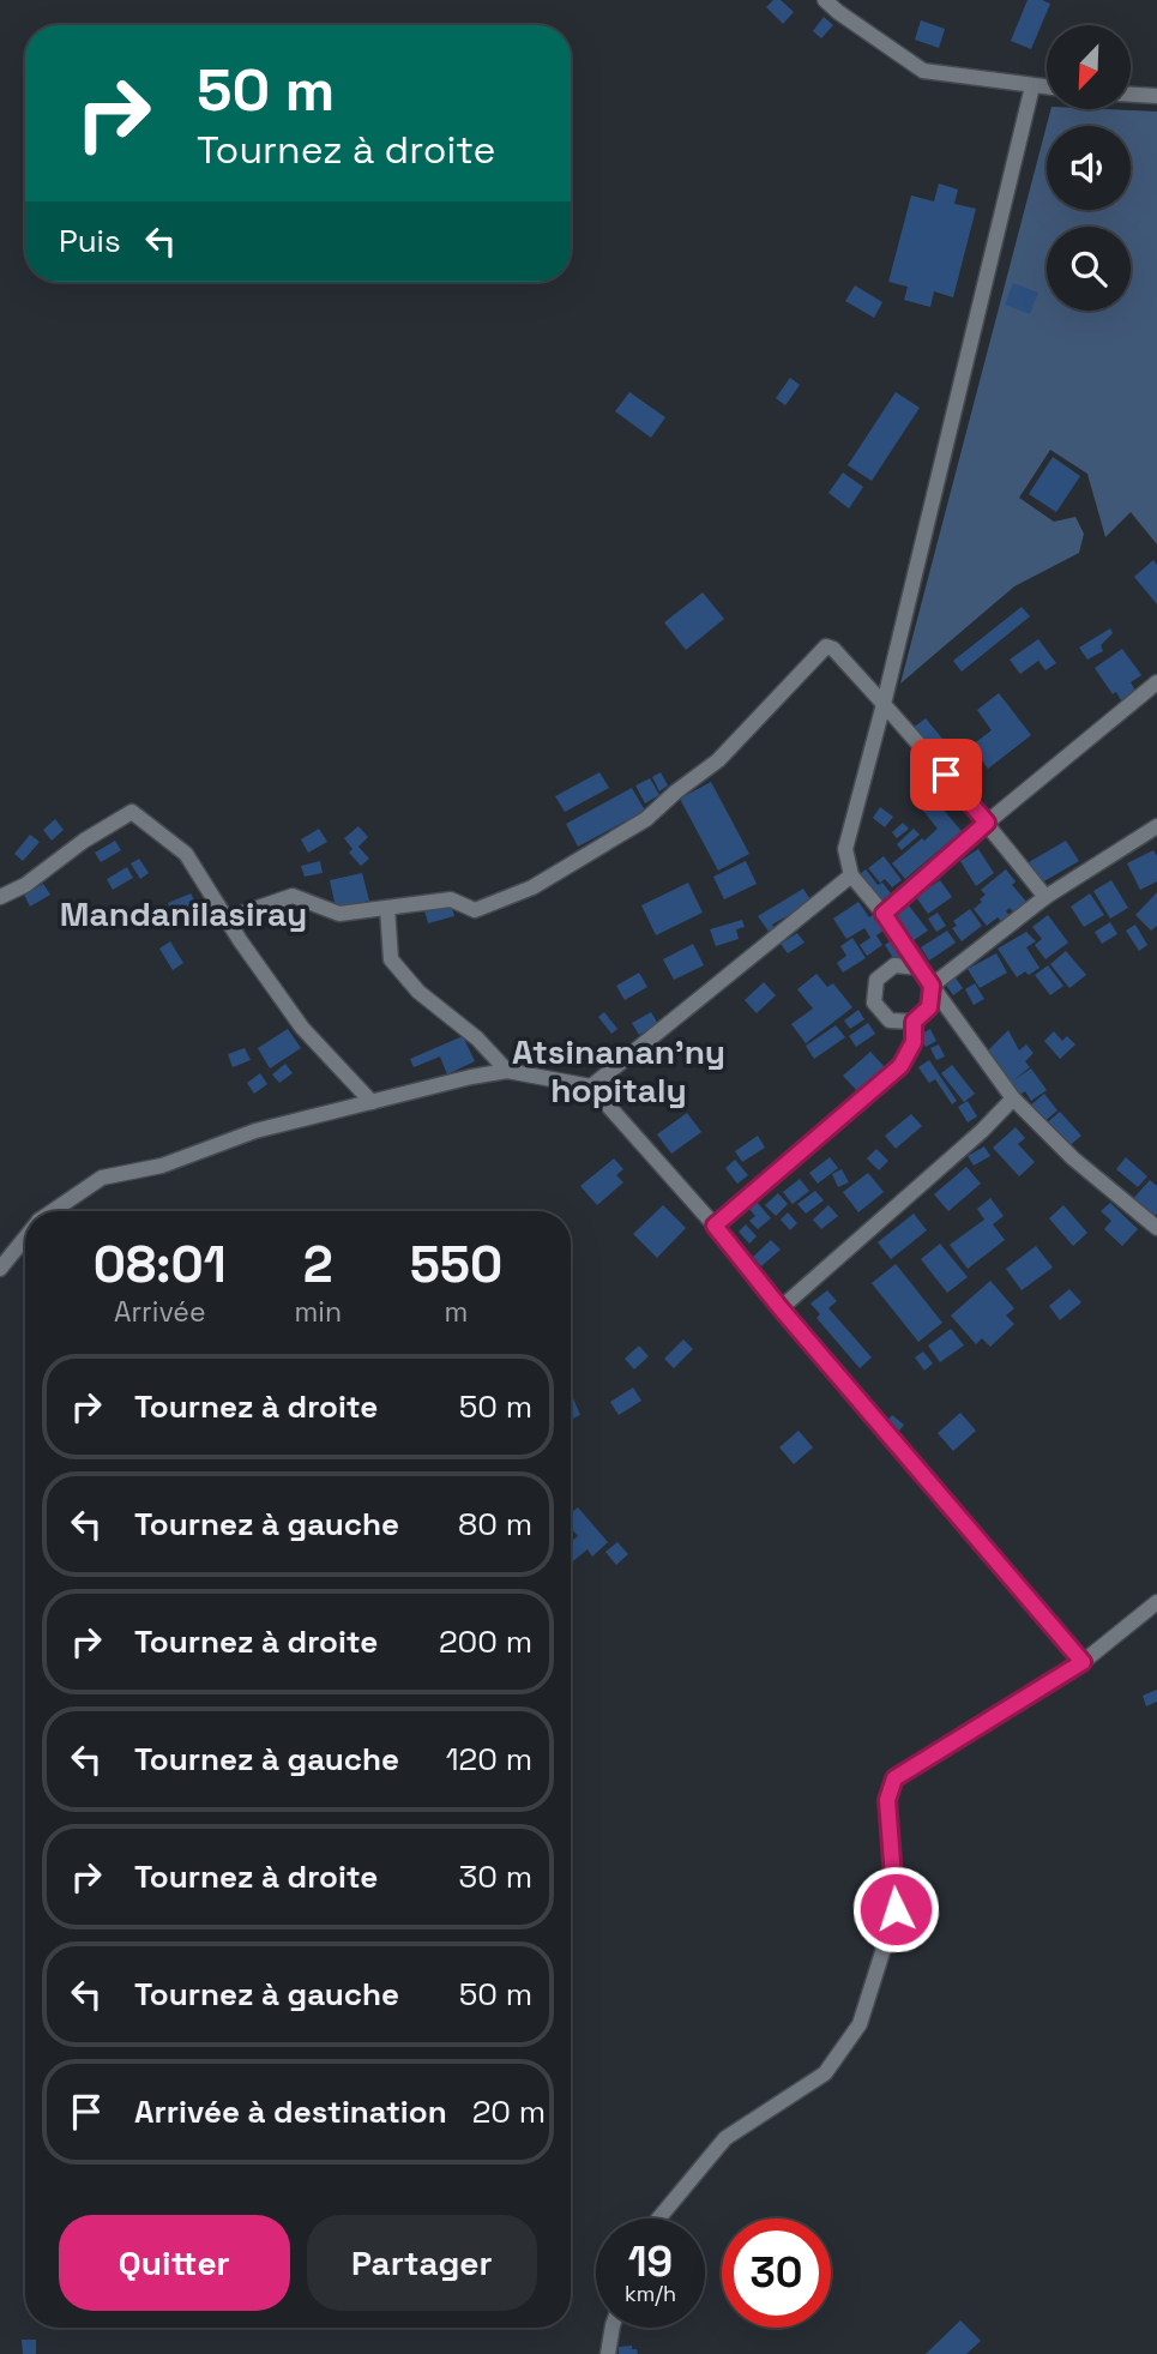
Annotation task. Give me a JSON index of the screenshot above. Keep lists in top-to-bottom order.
{
  "districts": ["Mandanilasiray", "Atsinanan'ny hopitaly"],
  "north": "bottom left",
  "page": {
    "turn": ["50 m", "Tournez à droite"],
    "then": "Puis",
    "eta": [
      "08:01",
      "Arrivée",
      "2",
      "min",
      "550",
      "m"
    ],
    "list": [
      {
        "name": "Tournez à droite",
        "value": "50 m"
      },
      {
        "name": "Tournez à gauche",
        "value": "80 m"
      },
      {
        "name": "Tournez à droite",
        "value": "200 m"
      },
      {
        "name": "Tournez à gauche",
        "value": "120 m"
      },
      {
        "name": "Tournez à droite",
        "value": "30 m"
      },
      {
        "name": "Tournez à gauche",
        "value": "50 m"
      },
      {
        "name": "Arrivée à destination",
        "value": "20 m"
      }
    ],
    "buttons": ["Quitter", "Partager"],
    "speed": "19 km/h",
    "limit": "30"
  }
}
